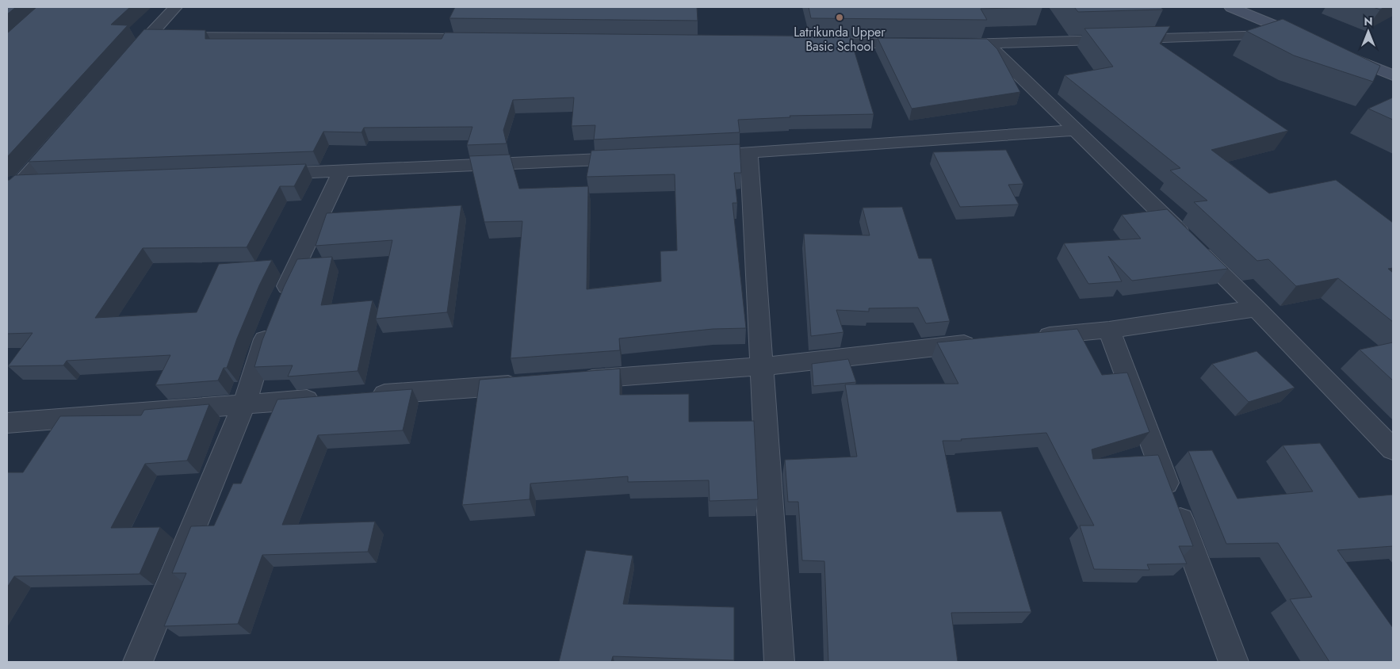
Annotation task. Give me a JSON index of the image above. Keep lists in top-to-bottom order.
{
  "places": ["Latrikunda Upper Basic School"],
  "north": "top"
}
